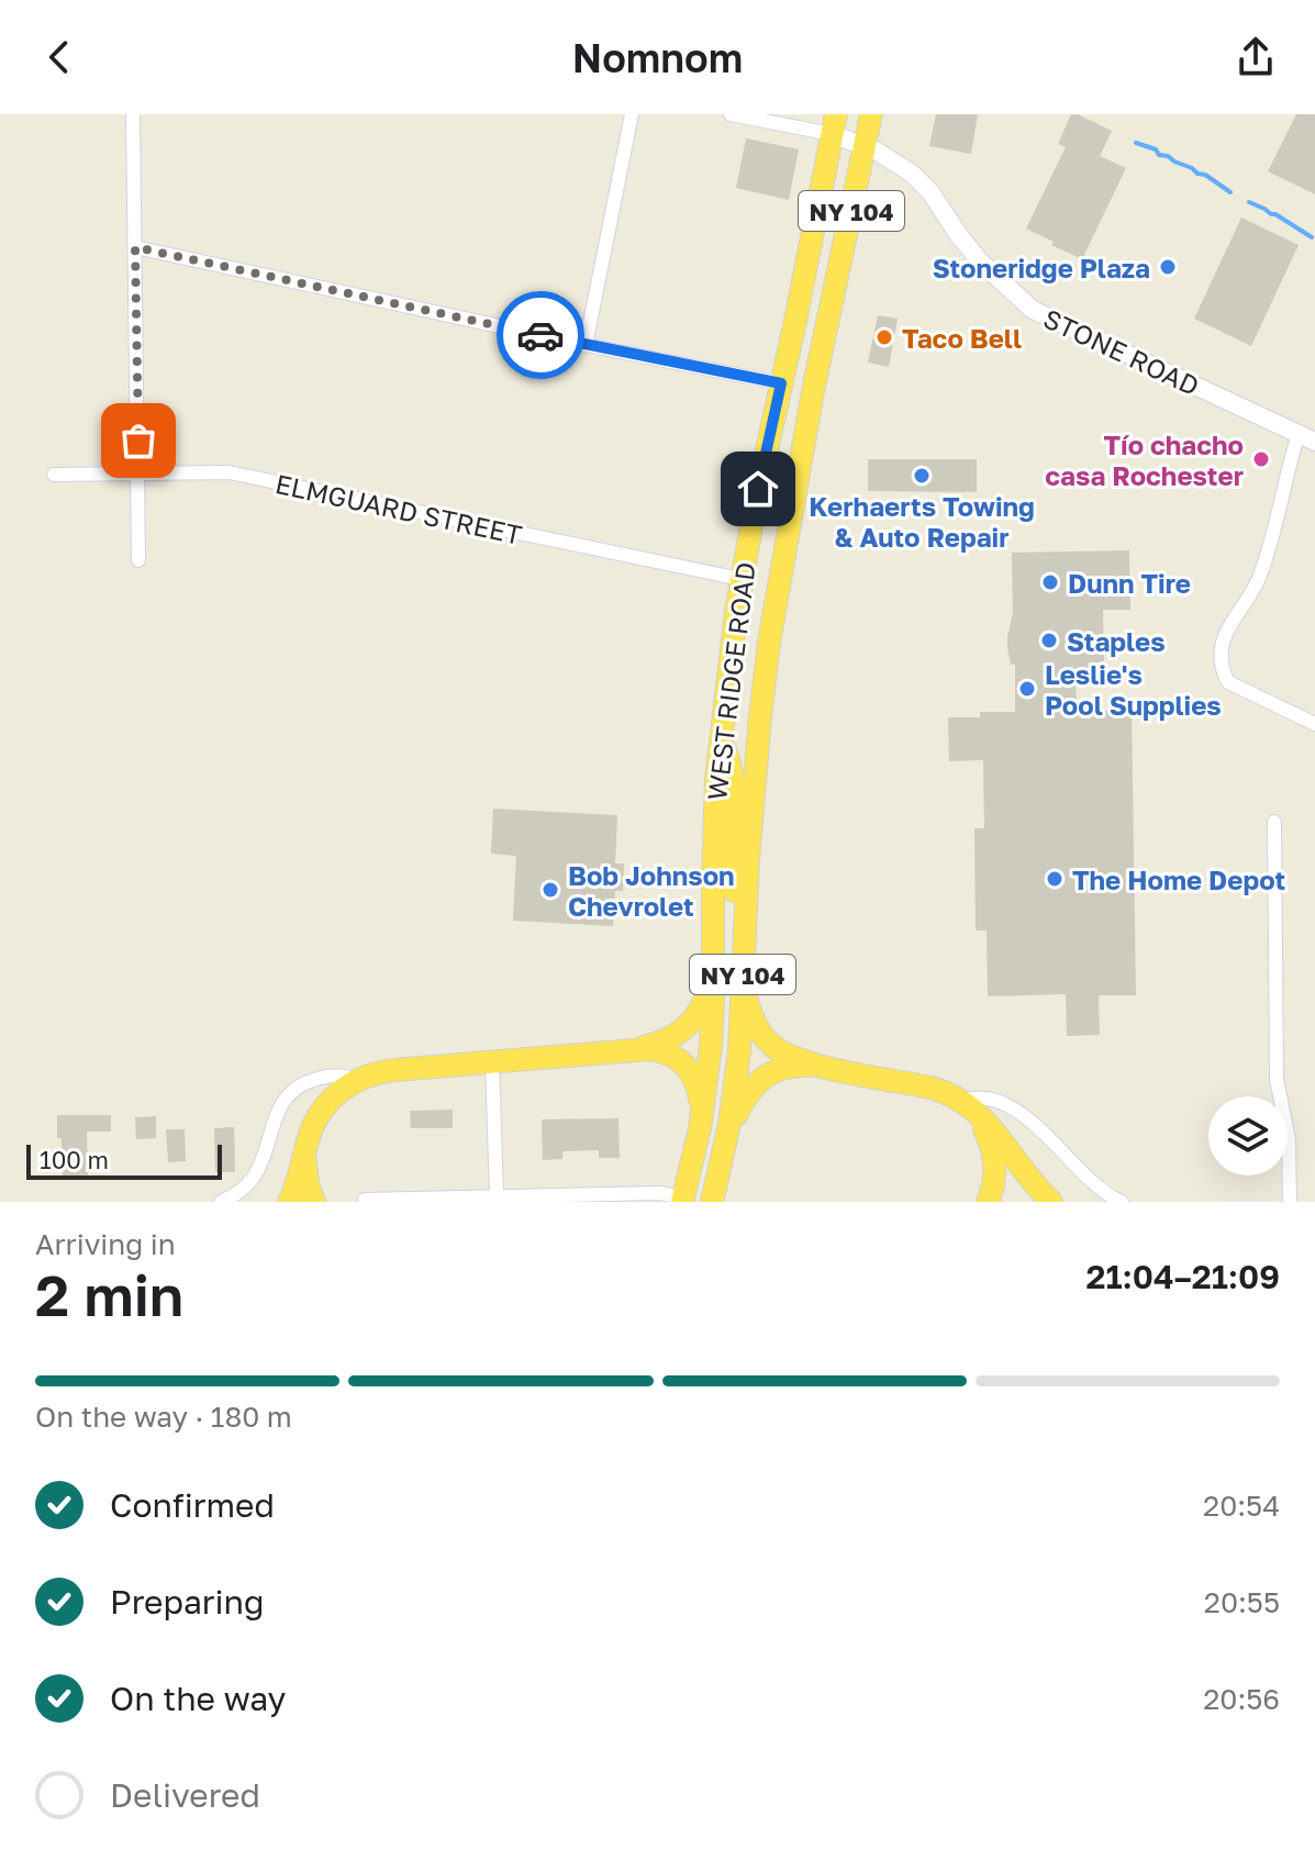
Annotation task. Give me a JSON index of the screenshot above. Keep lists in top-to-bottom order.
{
  "streets": {
    "highway": ["NY 104", "WEST RIDGE ROAD"],
    "street": ["STONE ROAD", "ELMGUARD STREET"]
  },
  "crossings": [
    ["STONE ROAD", "WEST RIDGE ROAD"],
    ["ELMGUARD STREET", "WEST RIDGE ROAD"]
  ],
  "places": [
    "Stoneridge Plaza",
    "Taco Bell",
    "Tío chacho casa Rochester",
    "Kerhaerts Towing & Auto Repair",
    "Dunn Tire",
    "Staples",
    "Leslie's Pool Supplies",
    "The Home Depot",
    "Bob Johnson Chevrolet"
  ],
  "scale_bar": "100 m",
  "page": {
    "header": "Nomnom",
    "scale": "100 m",
    "heading": ["2 min", "Arriving in", "21:04–21:09"],
    "bar": "On the way · 180 m",
    "list": [
      ["Confirmed", "20:54"],
      ["Preparing", "20:55"],
      ["On the way", "20:56"],
      "Delivered"
    ]
  }
}
